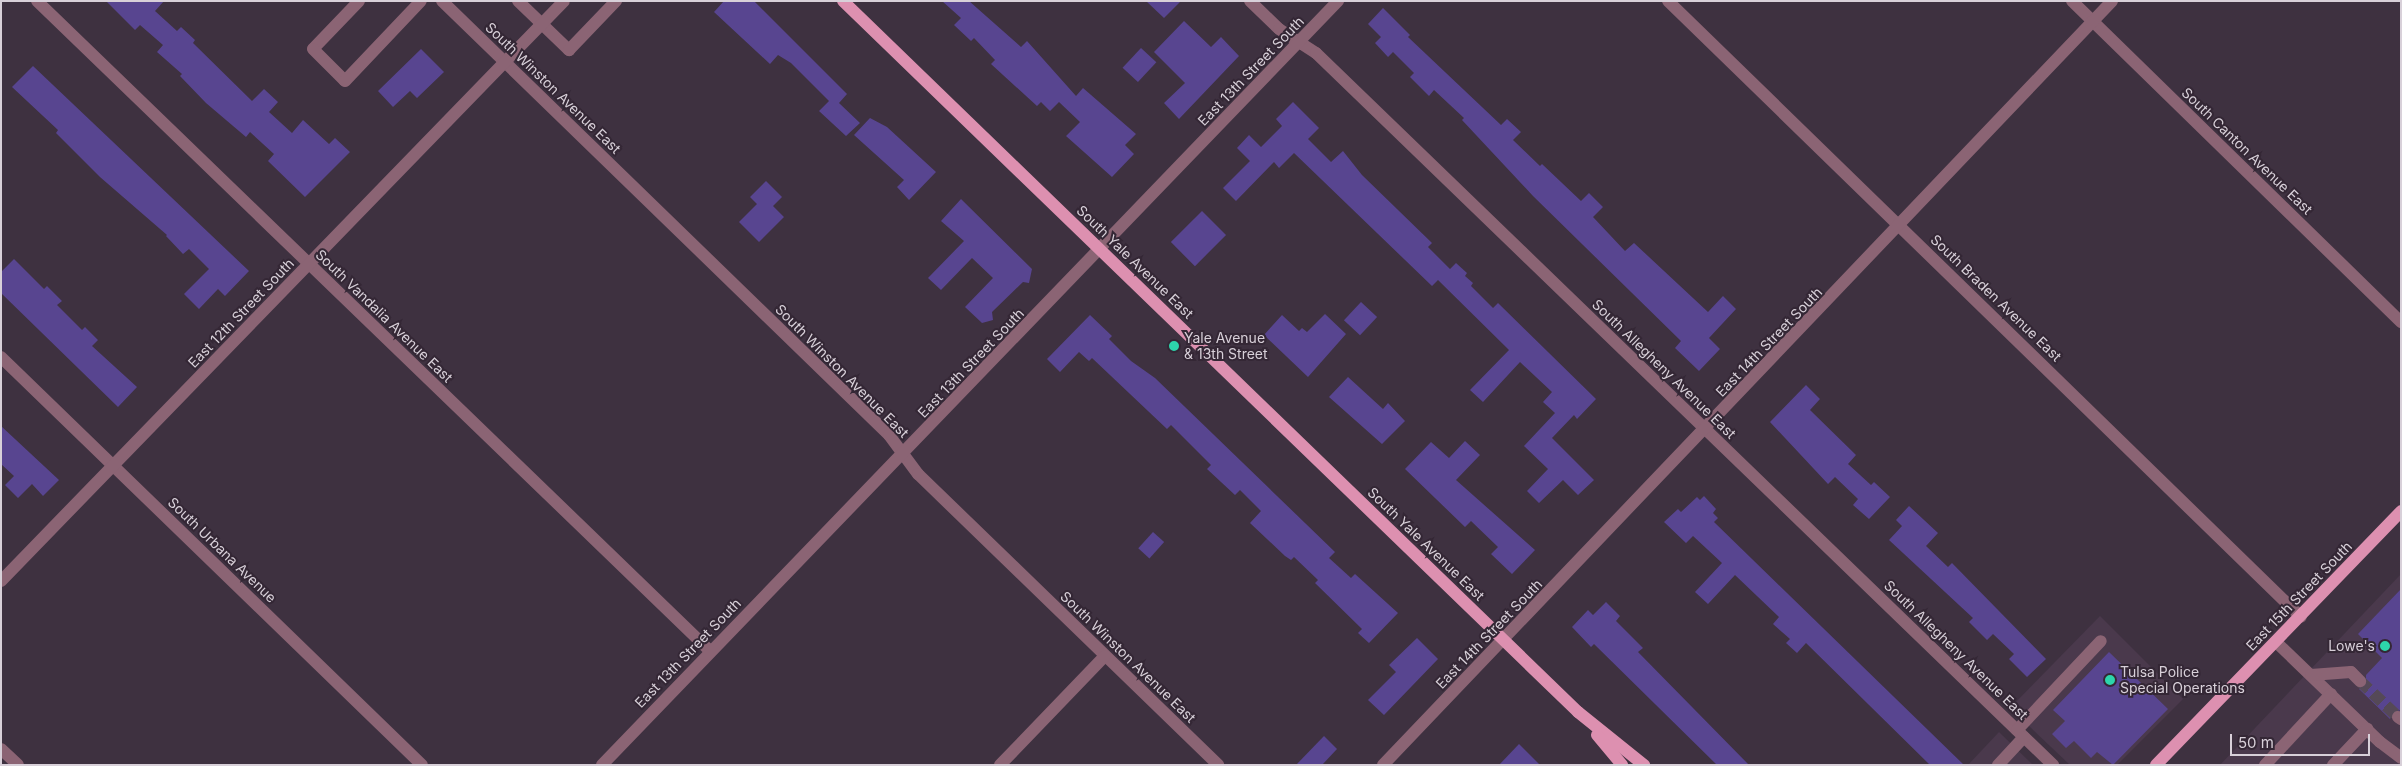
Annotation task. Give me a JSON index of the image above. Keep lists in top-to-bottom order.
{
  "streets": {
    "main road": ["South Yale Avenue East", "East 15th Street South"],
    "street": [
      "East 13th Street South",
      "South Winston Avenue East",
      "South Canton Avenue East",
      "South Braden Avenue East",
      "East 12th Street South",
      "South Vandalia Avenue East",
      "East 14th Street South",
      "South Allegheny Avenue East",
      "South Urbana Avenue"
    ]
  },
  "crossings": [
    ["East 13th Street South", "South Winston Avenue East"],
    ["East 13th Street South", "South Yale Avenue East"],
    ["East 13th Street South", "South Vandalia Avenue East"],
    ["East 13th Street South", "South Allegheny Avenue East"],
    ["South Winston Avenue East", "East 12th Street South"],
    ["South Canton Avenue East", "East 14th Street South"],
    ["South Yale Avenue East", "East 14th Street South"],
    ["South Braden Avenue East", "East 14th Street South"],
    ["South Braden Avenue East", "East 15th Street South"],
    ["East 12th Street South", "South Vandalia Avenue East"],
    ["East 12th Street South", "South Urbana Avenue"],
    ["East 14th Street South", "South Allegheny Avenue East"]
  ],
  "places": ["Yale Avenue & 13th Street", "Lowe's", "Tulsa Police Special Operations"],
  "scale_bar": "50 m"
}
